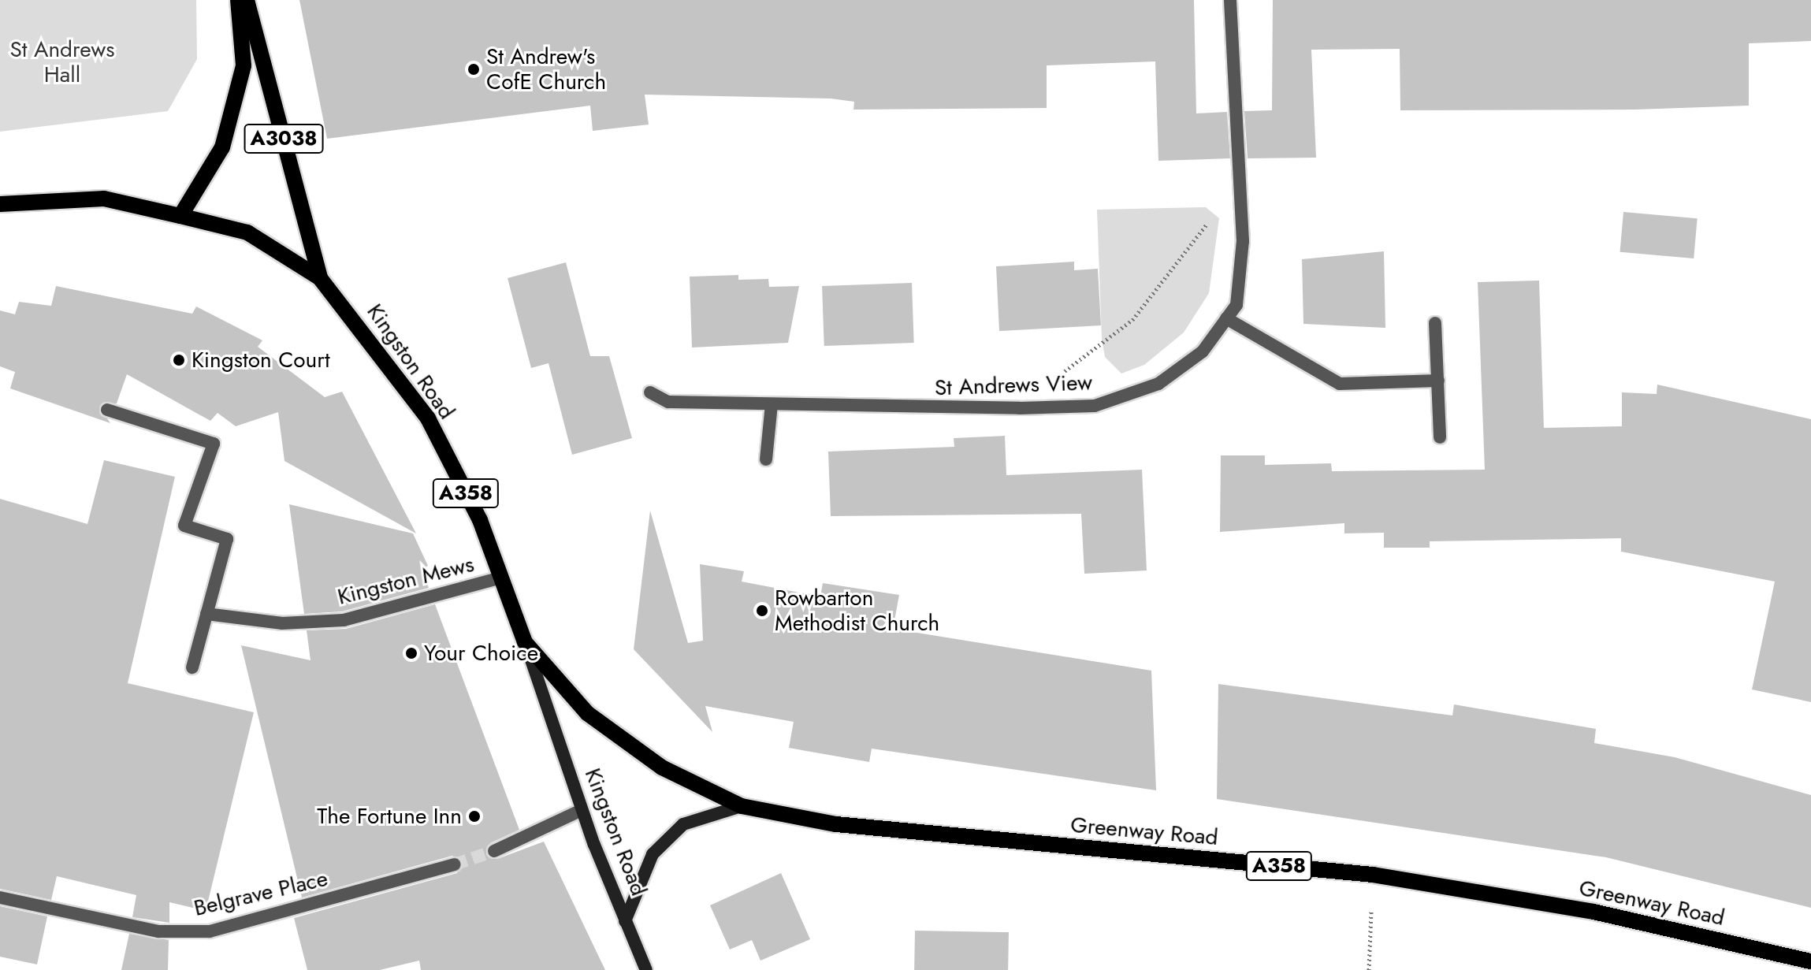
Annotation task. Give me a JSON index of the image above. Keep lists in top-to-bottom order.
{
  "streets": {
    "main road": [
      "A3038",
      "Kingston Road",
      "A358",
      "Greenway Road"
    ],
    "street": ["St Andrews View", "Kingston Mews", "Belgrave Place"]
  },
  "crossings": [
    ["A3038", "A358"],
    ["Kingston Road", "A358"],
    ["Kingston Road", "Kingston Mews"],
    ["Kingston Road", "Greenway Road"]
  ],
  "parks": ["St Andrews Hall"],
  "places": [
    "St Andrew's CofE Church",
    "Kingston Court",
    "Rowbarton Methodist Church",
    "Your Choice",
    "The Fortune Inn"
  ]
}
